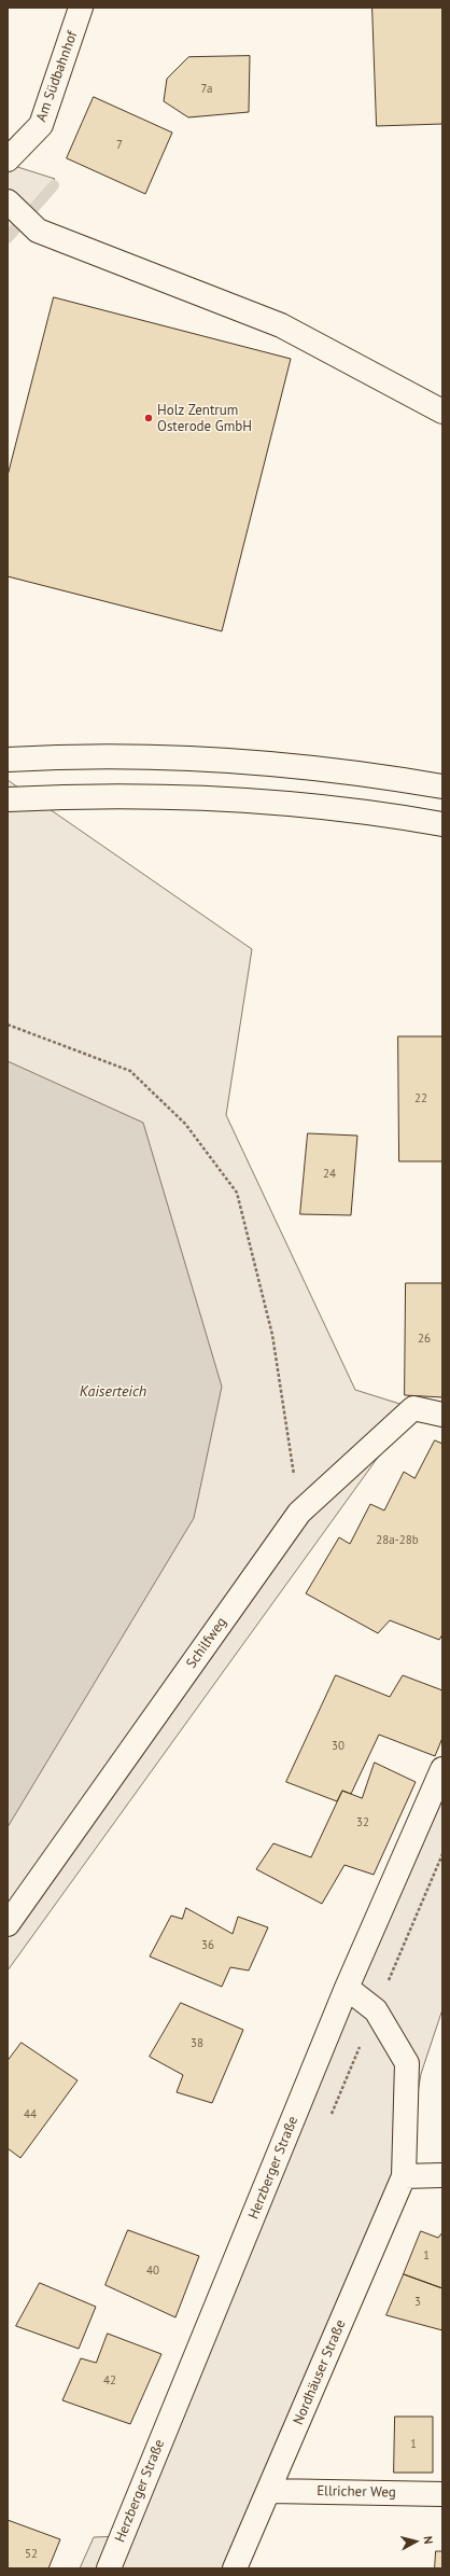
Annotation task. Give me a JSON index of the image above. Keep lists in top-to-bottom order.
{
  "streets": {
    "street": [
      "Am Südbahnhof",
      "Schilfweg",
      "Herzberger Straße",
      "Nordhäuser Straße",
      "Ellricher Weg"
    ]
  },
  "crossings": [
    ["Nordhäuser Straße", "Ellricher Weg"]
  ],
  "water": ["Kaiserteich"],
  "places": ["Holz Zentrum Osterode GmbH"],
  "house_numbers": [
    "7a",
    "7",
    "22",
    "24",
    "26",
    "28a-28b",
    "30",
    "32",
    "36",
    "38",
    "44",
    "1",
    "40",
    "3",
    "42",
    "1",
    "52"
  ],
  "north": "right"
}
